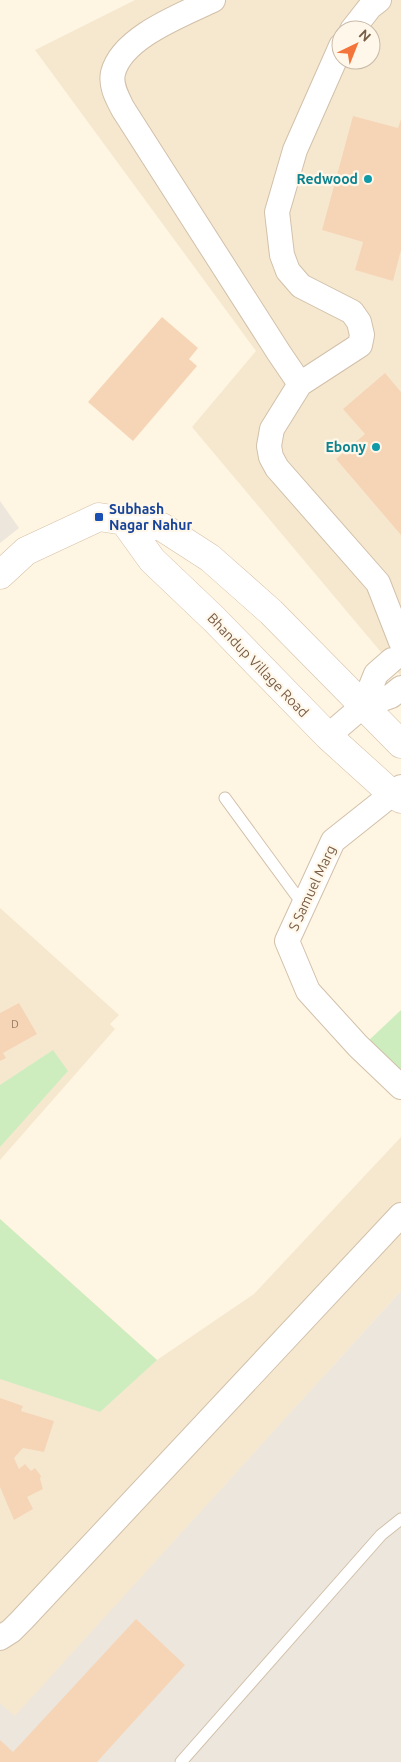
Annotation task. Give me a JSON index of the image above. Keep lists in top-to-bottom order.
{
  "streets": {
    "street": ["Bhandup Village Road", "S Samuel Marg"]
  },
  "crossings": [
    ["Bhandup Village Road", "S Samuel Marg"]
  ],
  "places": {
    "other": ["Redwood", "Ebony"],
    "transit": ["Subhash Nagar Nahur"]
  },
  "house_numbers": ["D"],
  "north": "top right"
}
